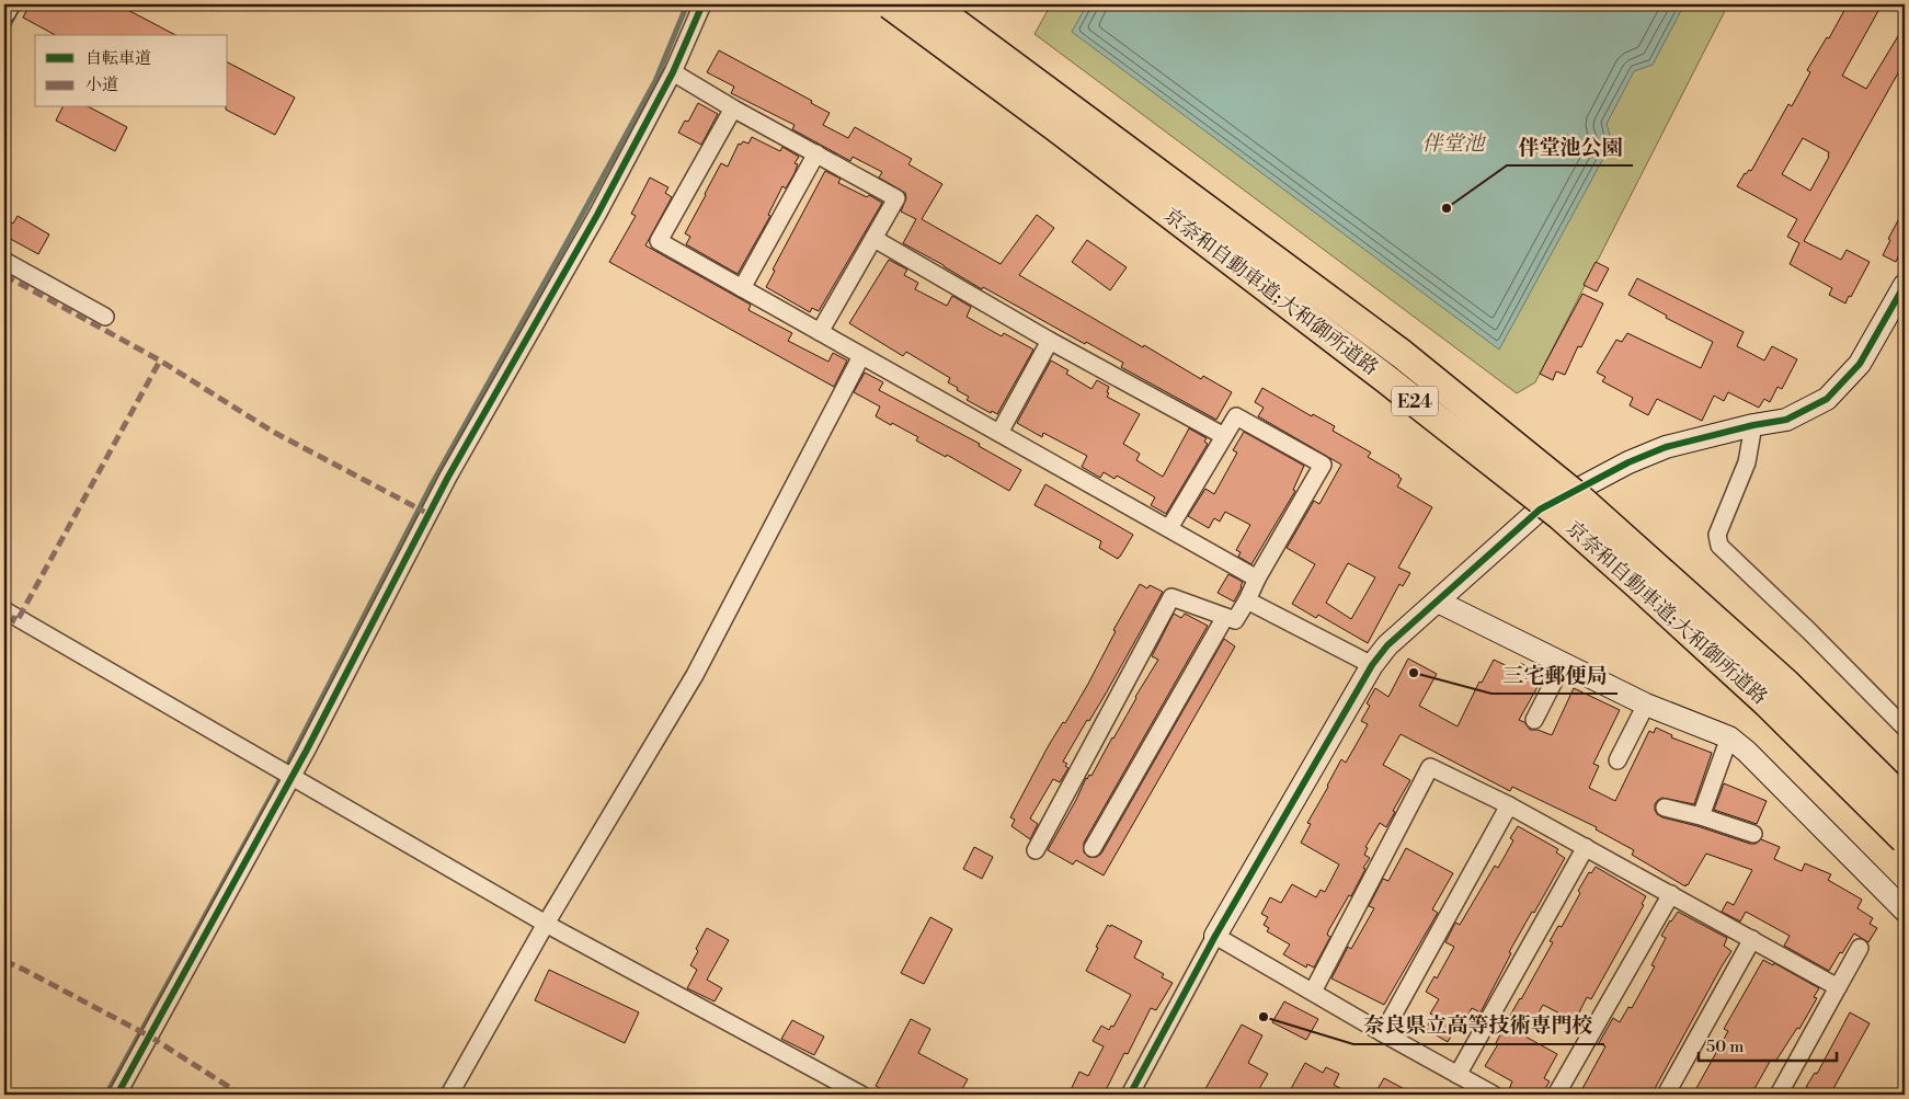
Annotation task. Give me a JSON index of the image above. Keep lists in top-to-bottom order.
{
  "streets": {
    "highway": ["京奈和自動車道;大和御所道路", "E24"]
  },
  "water": ["伴堂池"],
  "places": ["伴堂池公園", "三宅郵便局", "奈良県立高等技術専門校"],
  "legend": ["自転車道", "小道"],
  "scale_bar": "50 m"
}
